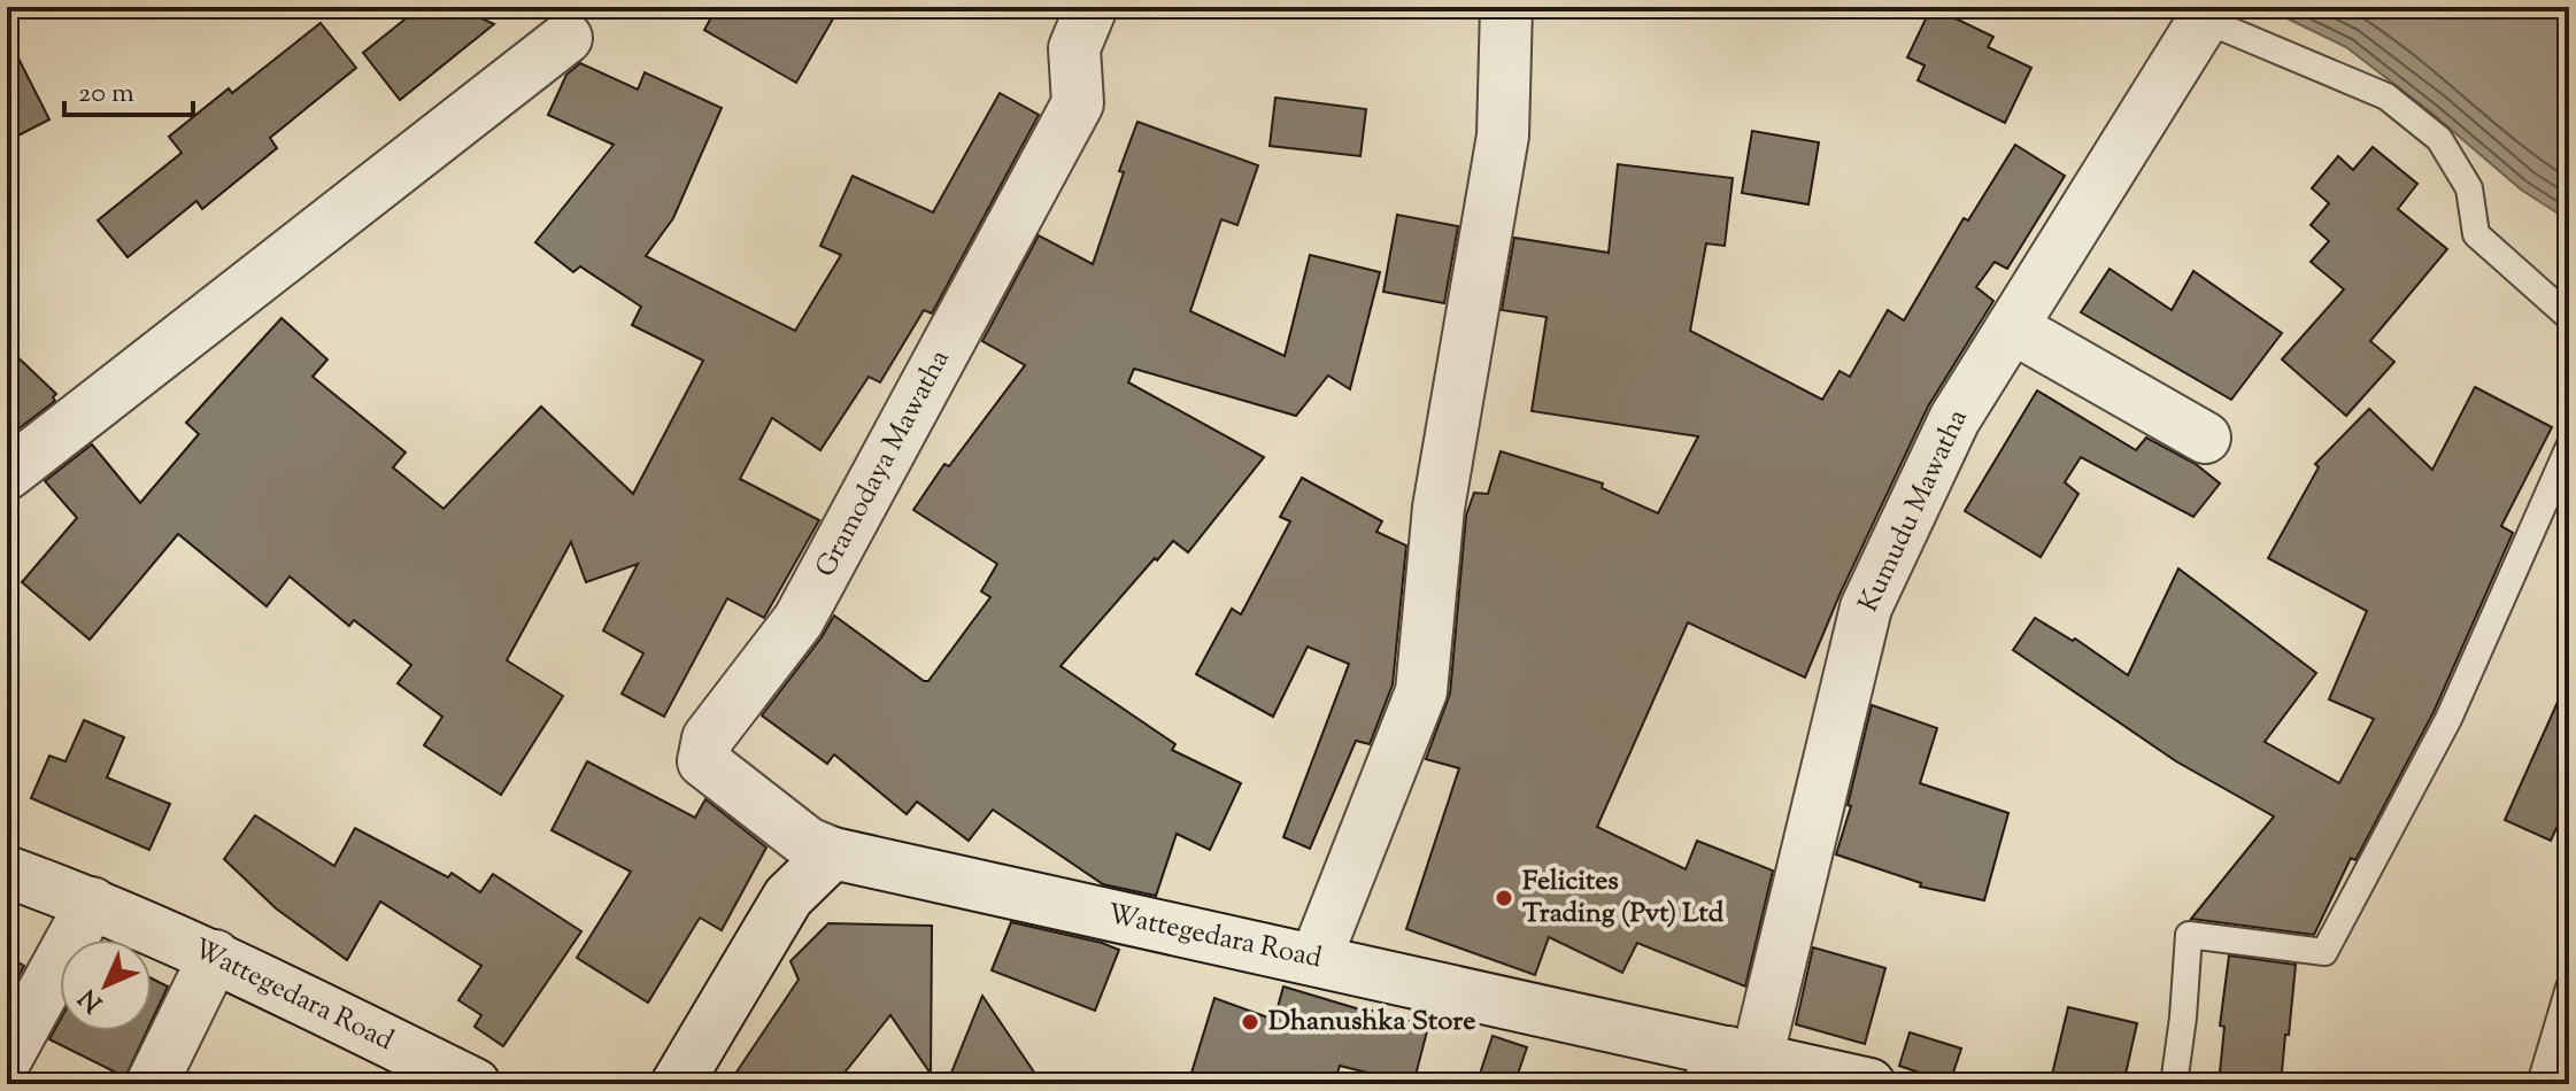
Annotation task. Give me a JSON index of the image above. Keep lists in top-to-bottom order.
{
  "streets": {
    "street": ["Gramodaya Mawatha", "Kumudu Mawatha", "Wattegedara Road"]
  },
  "crossings": [
    ["Gramodaya Mawatha", "Wattegedara Road"],
    ["Kumudu Mawatha", "Wattegedara Road"]
  ],
  "places": ["Felicites Trading (Pvt) Ltd", "Dhanushka Store"],
  "scale_bar": "20 m",
  "north": "bottom left"
}
